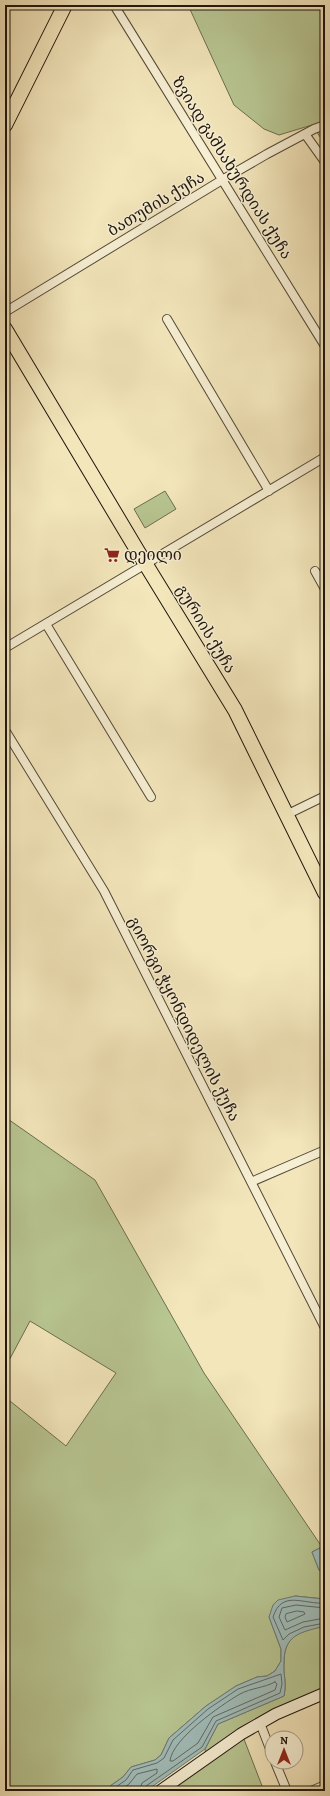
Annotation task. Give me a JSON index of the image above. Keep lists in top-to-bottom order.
{
  "streets": {
    "highway": ["გურიის ქუჩა"],
    "street": ["ზვიად გამსახურდიას ქუჩა", "ბათუმის ქუჩა", "გიორგი ჭყონდიდელის ქუჩა"]
  },
  "crossings": [
    ["ზვიად გამსახურდიას ქუჩა", "ბათუმის ქუჩა"]
  ],
  "places": {
    "supermarket": ["დეილი"]
  },
  "north": "top"
}
